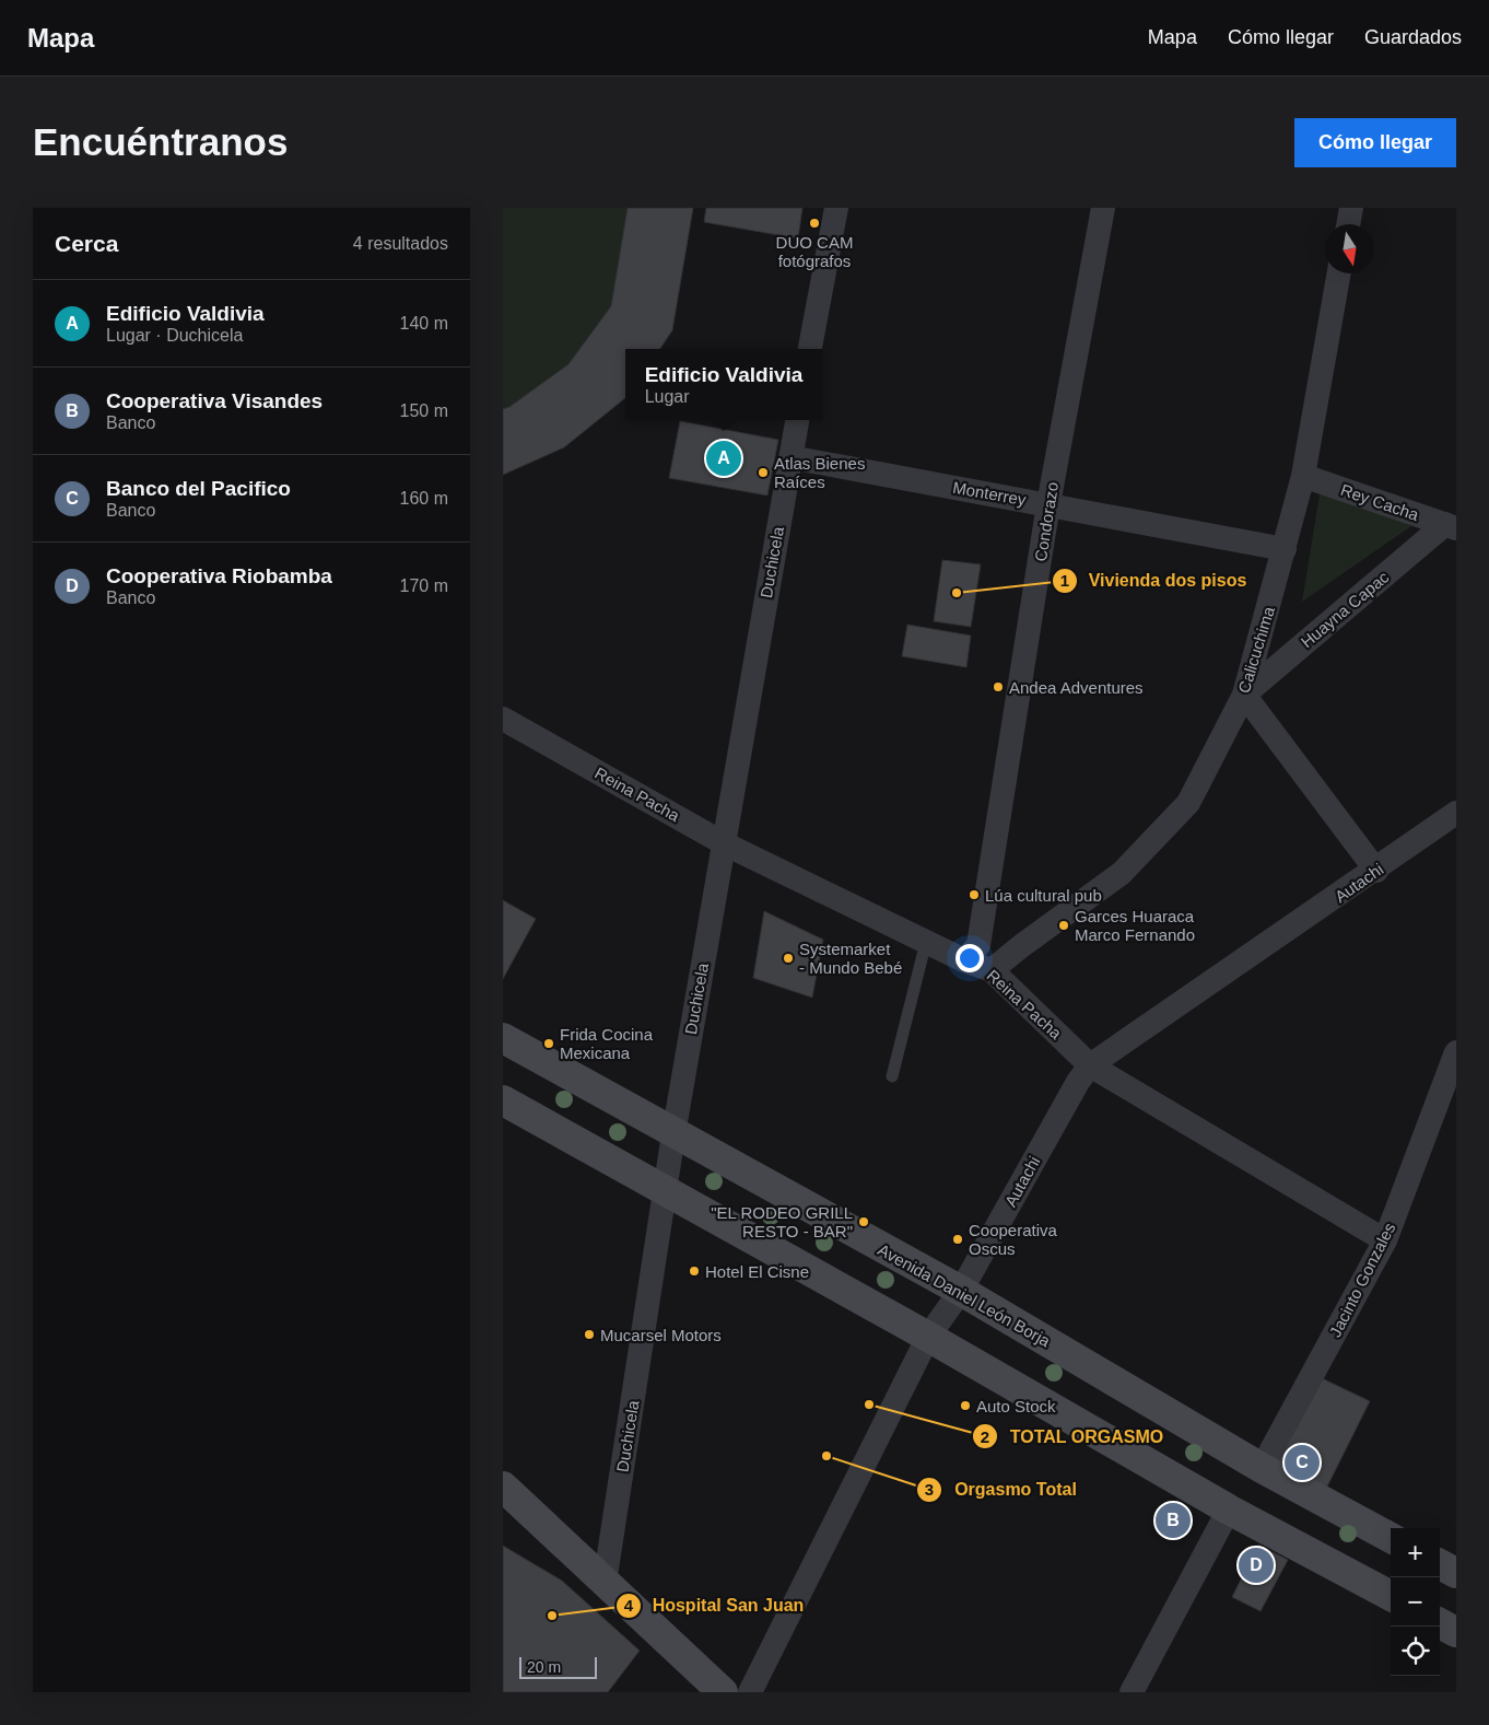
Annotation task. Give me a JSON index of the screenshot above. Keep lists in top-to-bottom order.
{
  "streets": {
    "main road": ["Avenida Daniel León Borja"],
    "street": [
      "Monterrey",
      "Rey Cacha",
      "Condorazo",
      "Duchicela",
      "Huayna Capac",
      "Calicuchima",
      "Reina Pacha",
      "Autachi",
      "Jacinto Gonzales"
    ]
  },
  "crossings": [
    ["Monterrey", "Condorazo"],
    ["Monterrey", "Duchicela"],
    ["Monterrey", "Calicuchima"],
    ["Rey Cacha", "Huayna Capac"],
    ["Rey Cacha", "Calicuchima"],
    ["Condorazo", "Reina Pacha"],
    ["Duchicela", "Reina Pacha"],
    ["Duchicela", "Avenida Daniel León Borja"],
    ["Huayna Capac", "Calicuchima"],
    ["Calicuchima", "Reina Pacha"],
    ["Reina Pacha", "Autachi"],
    ["Reina Pacha", "Jacinto Gonzales"],
    ["Autachi", "Avenida Daniel León Borja"],
    ["Jacinto Gonzales", "Avenida Daniel León Borja"]
  ],
  "places": [
    "DUO CAM fotógrafos",
    "Atlas Bienes Raíces",
    "Vivienda dos pisos",
    "Andea Adventures",
    "Lúa cultural pub",
    "Garces Huaraca Marco Fernando",
    "Systemarket - Mundo Bebé",
    "Frida Cocina Mexicana",
    "\"EL RODEO GRILL RESTO - BAR\"",
    "Cooperativa Oscus",
    "Hotel El Cisne",
    "Mucarsel Motors",
    "TOTAL ORGASMO",
    "Auto Stock",
    "Orgasmo Total",
    "Hospital San Juan"
  ],
  "scale_bar": "20 m",
  "north": "bottom",
  "page": {
    "header": "Mapa",
    "nav": ["Mapa", "Cómo llegar", "Guardados"],
    "buttons": "Cómo llegar",
    "title": "Encuéntranos",
    "heading": ["Cerca", "4 resultados"],
    "list": [
      {
        "mark": "A",
        "name": "Edificio Valdivia",
        "note": "Lugar · Duchicela",
        "value": "140 m"
      },
      {
        "mark": "B",
        "name": "Cooperativa Visandes",
        "note": "Banco",
        "value": "150 m"
      },
      {
        "mark": "C",
        "name": "Banco del Pacifico",
        "note": "Banco",
        "value": "160 m"
      },
      {
        "mark": "D",
        "name": "Cooperativa Riobamba",
        "note": "Banco",
        "value": "170 m"
      }
    ],
    "popup": ["Edificio Valdivia", "Lugar"],
    "pins": [
      "A",
      "C",
      "B",
      "D"
    ],
    "map_buttons": ["+", "−"],
    "scale": "20 m"
  }
}
